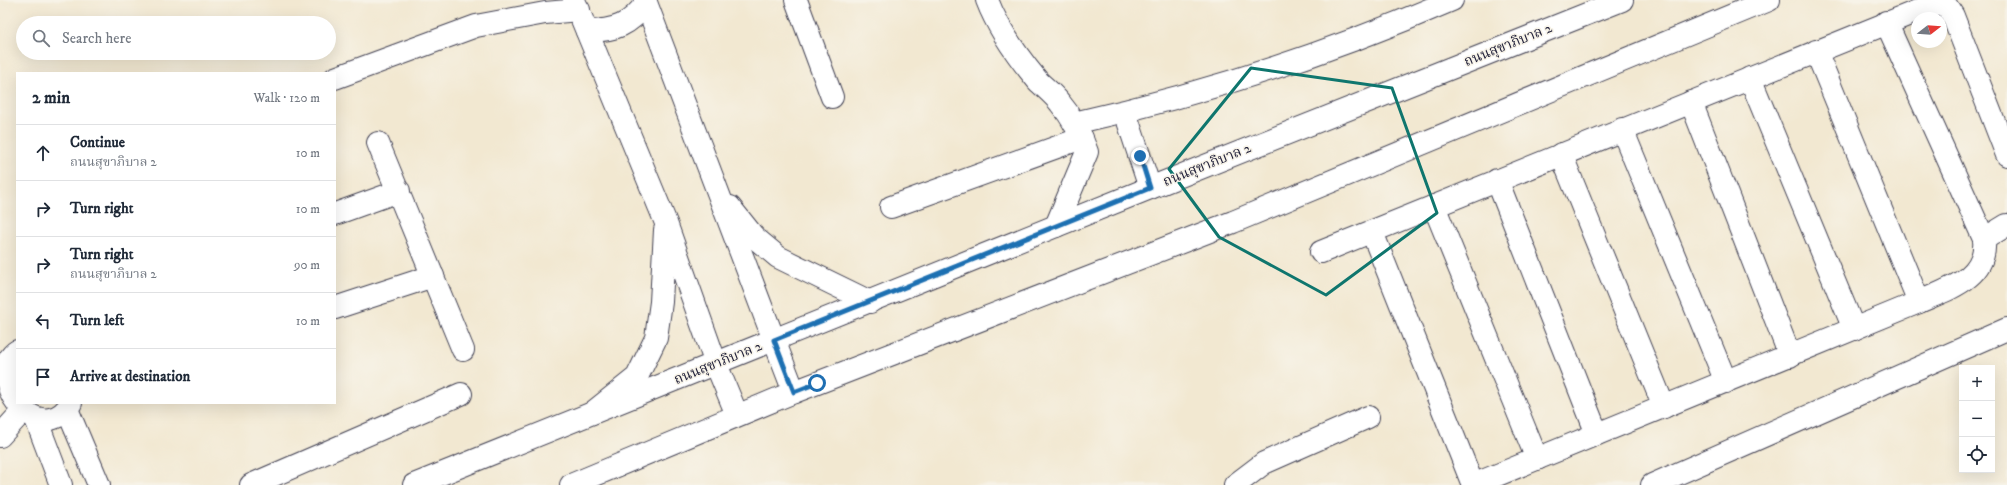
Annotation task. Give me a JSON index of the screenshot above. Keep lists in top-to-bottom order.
{
  "streets": {
    "main road": ["ถนนสุขาภิบาล 2"]
  },
  "north": "right",
  "page": {
    "search": "Search here",
    "heading": ["2 min", "Walk · 120 m"],
    "list": [
      ["Continue", "ถนนสุขาภิบาล 2", "10 m"],
      ["Turn right", "10 m"],
      ["Turn right", "ถนนสุขาภิบาล 2", "90 m"],
      ["Turn left", "10 m"],
      "Arrive at destination"
    ],
    "map_buttons": ["+", "−"]
  }
}
